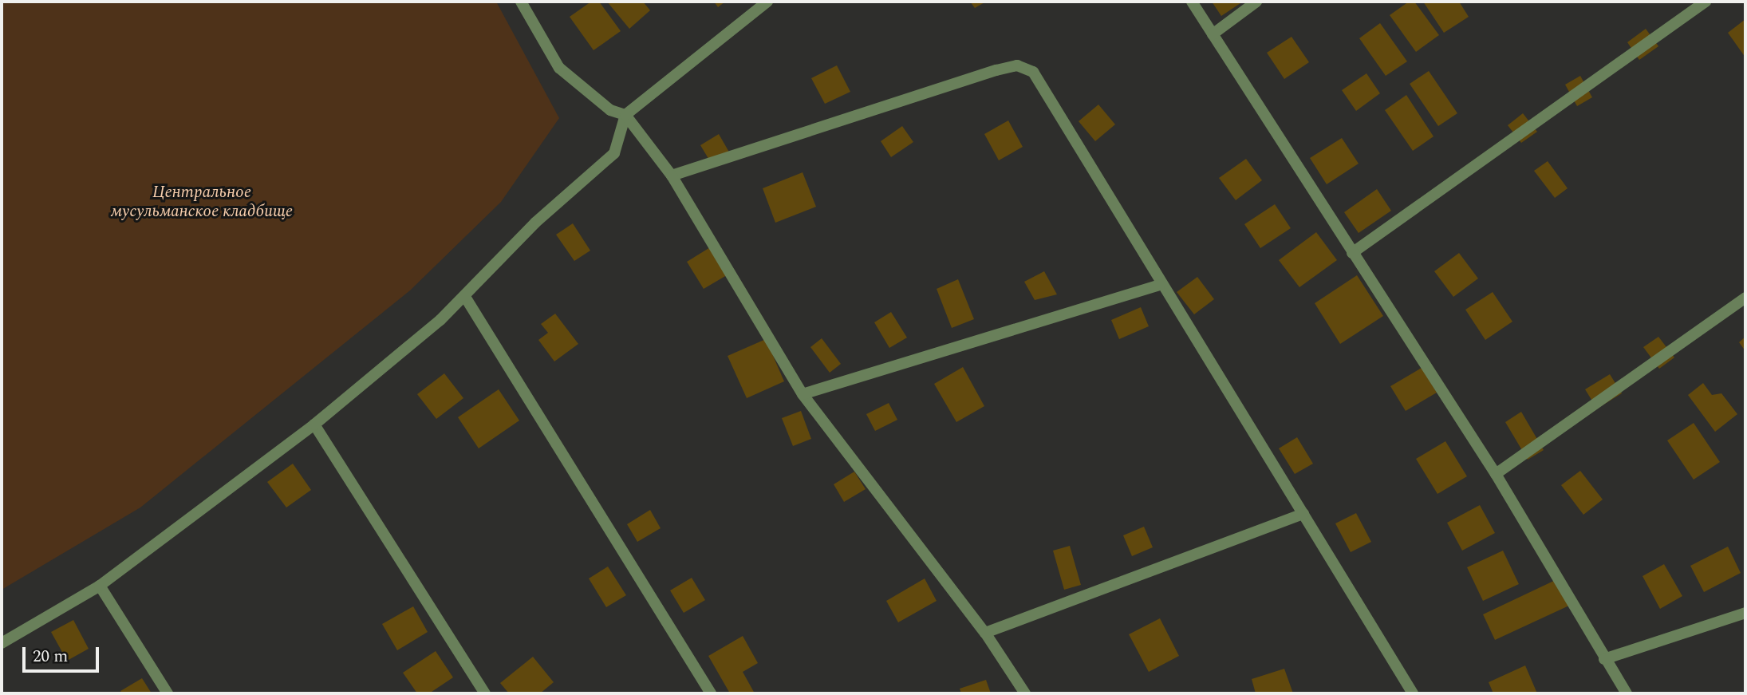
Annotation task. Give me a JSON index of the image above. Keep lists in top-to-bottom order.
{
  "parks": ["Центральное мусульманское кладбище"],
  "scale_bar": "20 m"
}
